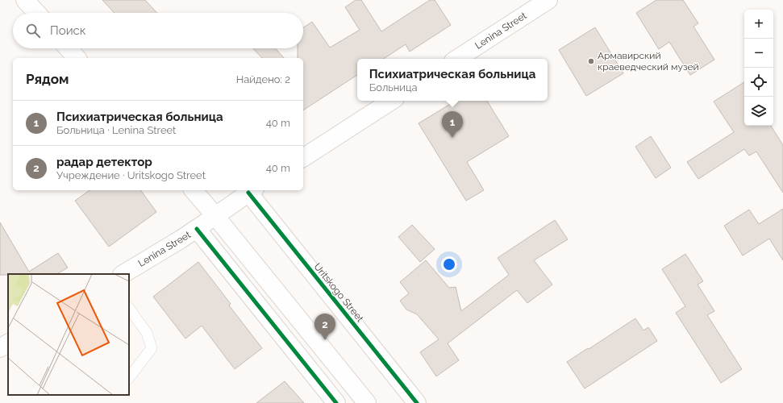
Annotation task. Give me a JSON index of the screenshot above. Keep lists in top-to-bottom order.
{
  "streets": {
    "street": ["Lenina Street", "Uritskogo Street"]
  },
  "crossings": [
    ["Lenina Street", "Uritskogo Street"]
  ],
  "places": ["Армавирский краеведческий музей"],
  "page": {
    "map_buttons": ["+", "−"],
    "search": "Поиск",
    "heading": ["Рядом", "Найдено: 2"],
    "popup": ["Психиатрическая больница", "Больница"],
    "list": [
      {
        "mark": "1",
        "name": "Психиатрическая больница",
        "note": "Больница · Lenina Street",
        "value": "40 m"
      },
      {
        "mark": "2",
        "name": "радар детектор",
        "note": "Учреждение · Uritskogo Street",
        "value": "40 m"
      }
    ],
    "pins": ["1", "2"]
  }
}
